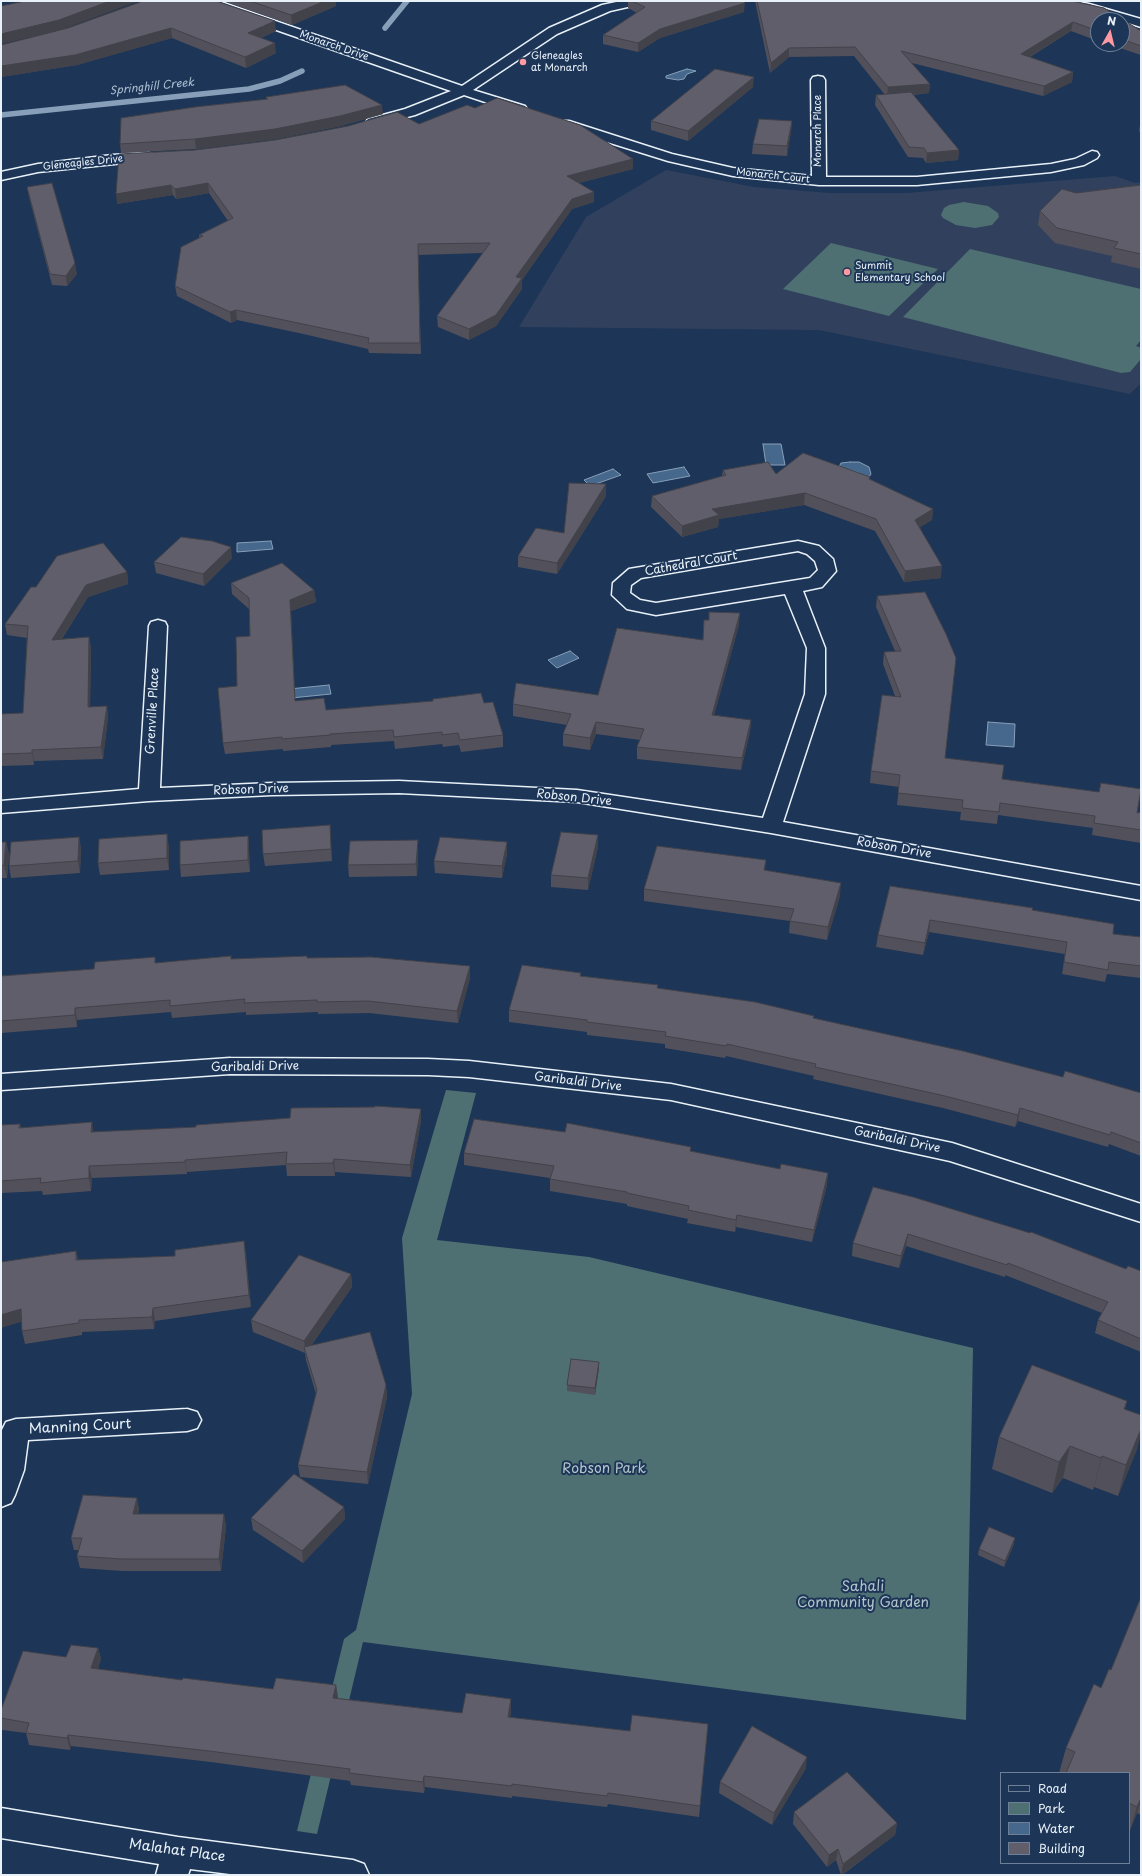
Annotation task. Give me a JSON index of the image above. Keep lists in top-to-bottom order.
{
  "streets": {
    "street": [
      "Monarch Drive",
      "Monarch Place",
      "Gleneagles Drive",
      "Monarch Court",
      "Cathedral Court",
      "Grenville Place",
      "Robson Drive",
      "Garibaldi Drive",
      "Manning Court",
      "Malahat Place"
    ]
  },
  "crossings": [
    ["Monarch Place", "Monarch Court"],
    ["Grenville Place", "Robson Drive"]
  ],
  "water": ["Springhill Creek"],
  "parks": ["Robson Park", "Sahali Community Garden"],
  "places": ["Gleneagles at Monarch", "Summit Elementary School"],
  "legend": [
    "Road",
    "Park",
    "Water",
    "Building"
  ],
  "north": "top"
}
